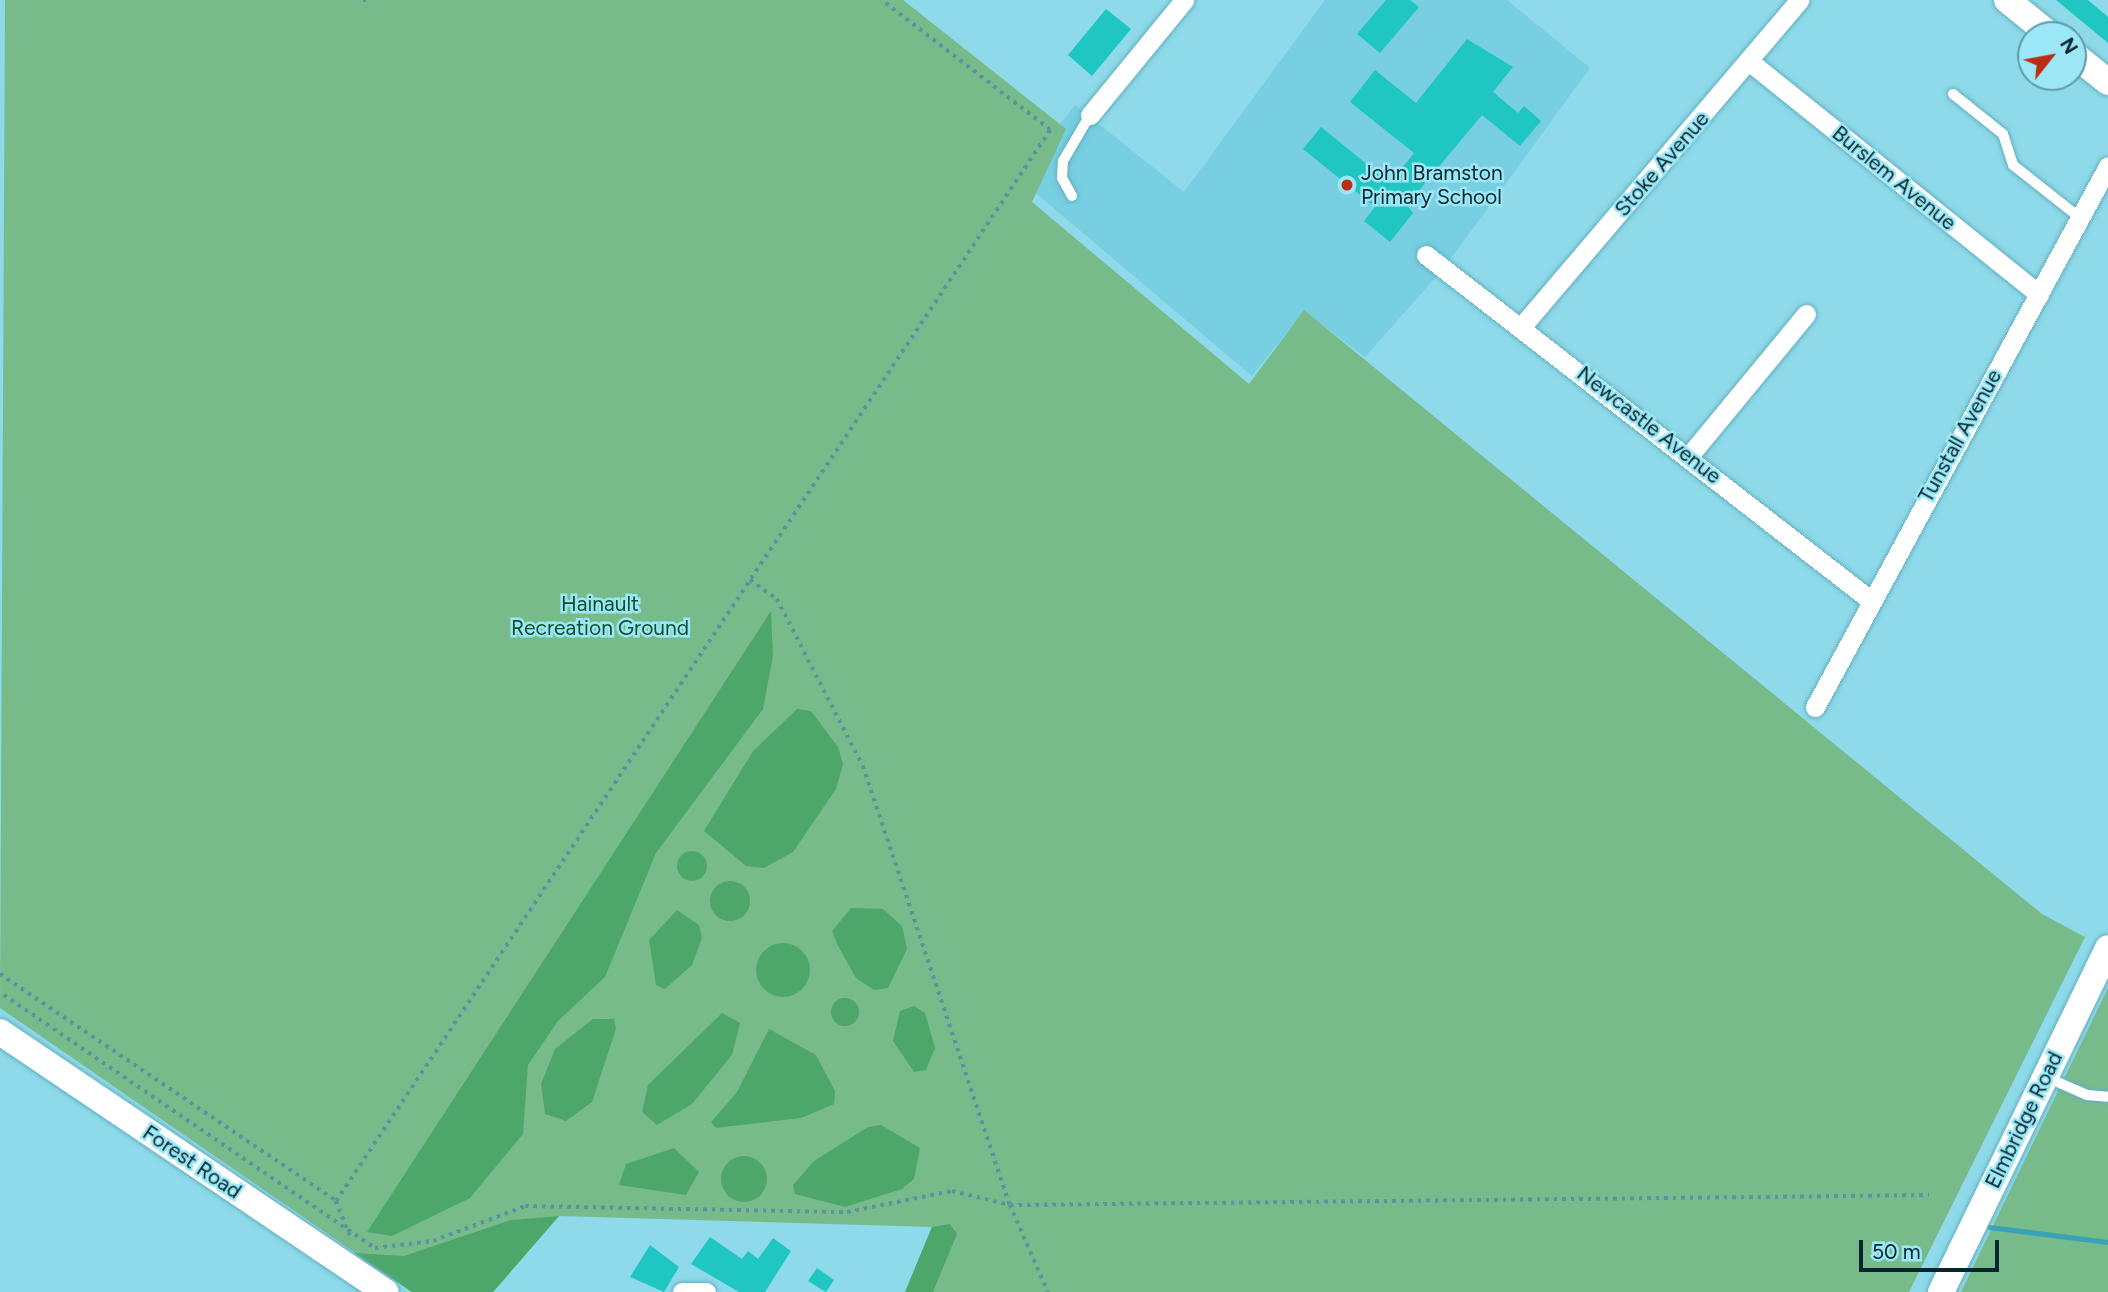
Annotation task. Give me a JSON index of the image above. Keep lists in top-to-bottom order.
{
  "streets": {
    "street": [
      "Stoke Avenue",
      "Burslem Avenue",
      "Newcastle Avenue",
      "Tunstall Avenue",
      "Elmbridge Road",
      "Forest Road"
    ]
  },
  "crossings": [
    ["Stoke Avenue", "Burslem Avenue"],
    ["Stoke Avenue", "Newcastle Avenue"],
    ["Burslem Avenue", "Tunstall Avenue"],
    ["Newcastle Avenue", "Tunstall Avenue"]
  ],
  "parks": ["Hainault Recreation Ground"],
  "places": ["John Bramston Primary School"],
  "scale_bar": "50 m",
  "north": "top right"
}
